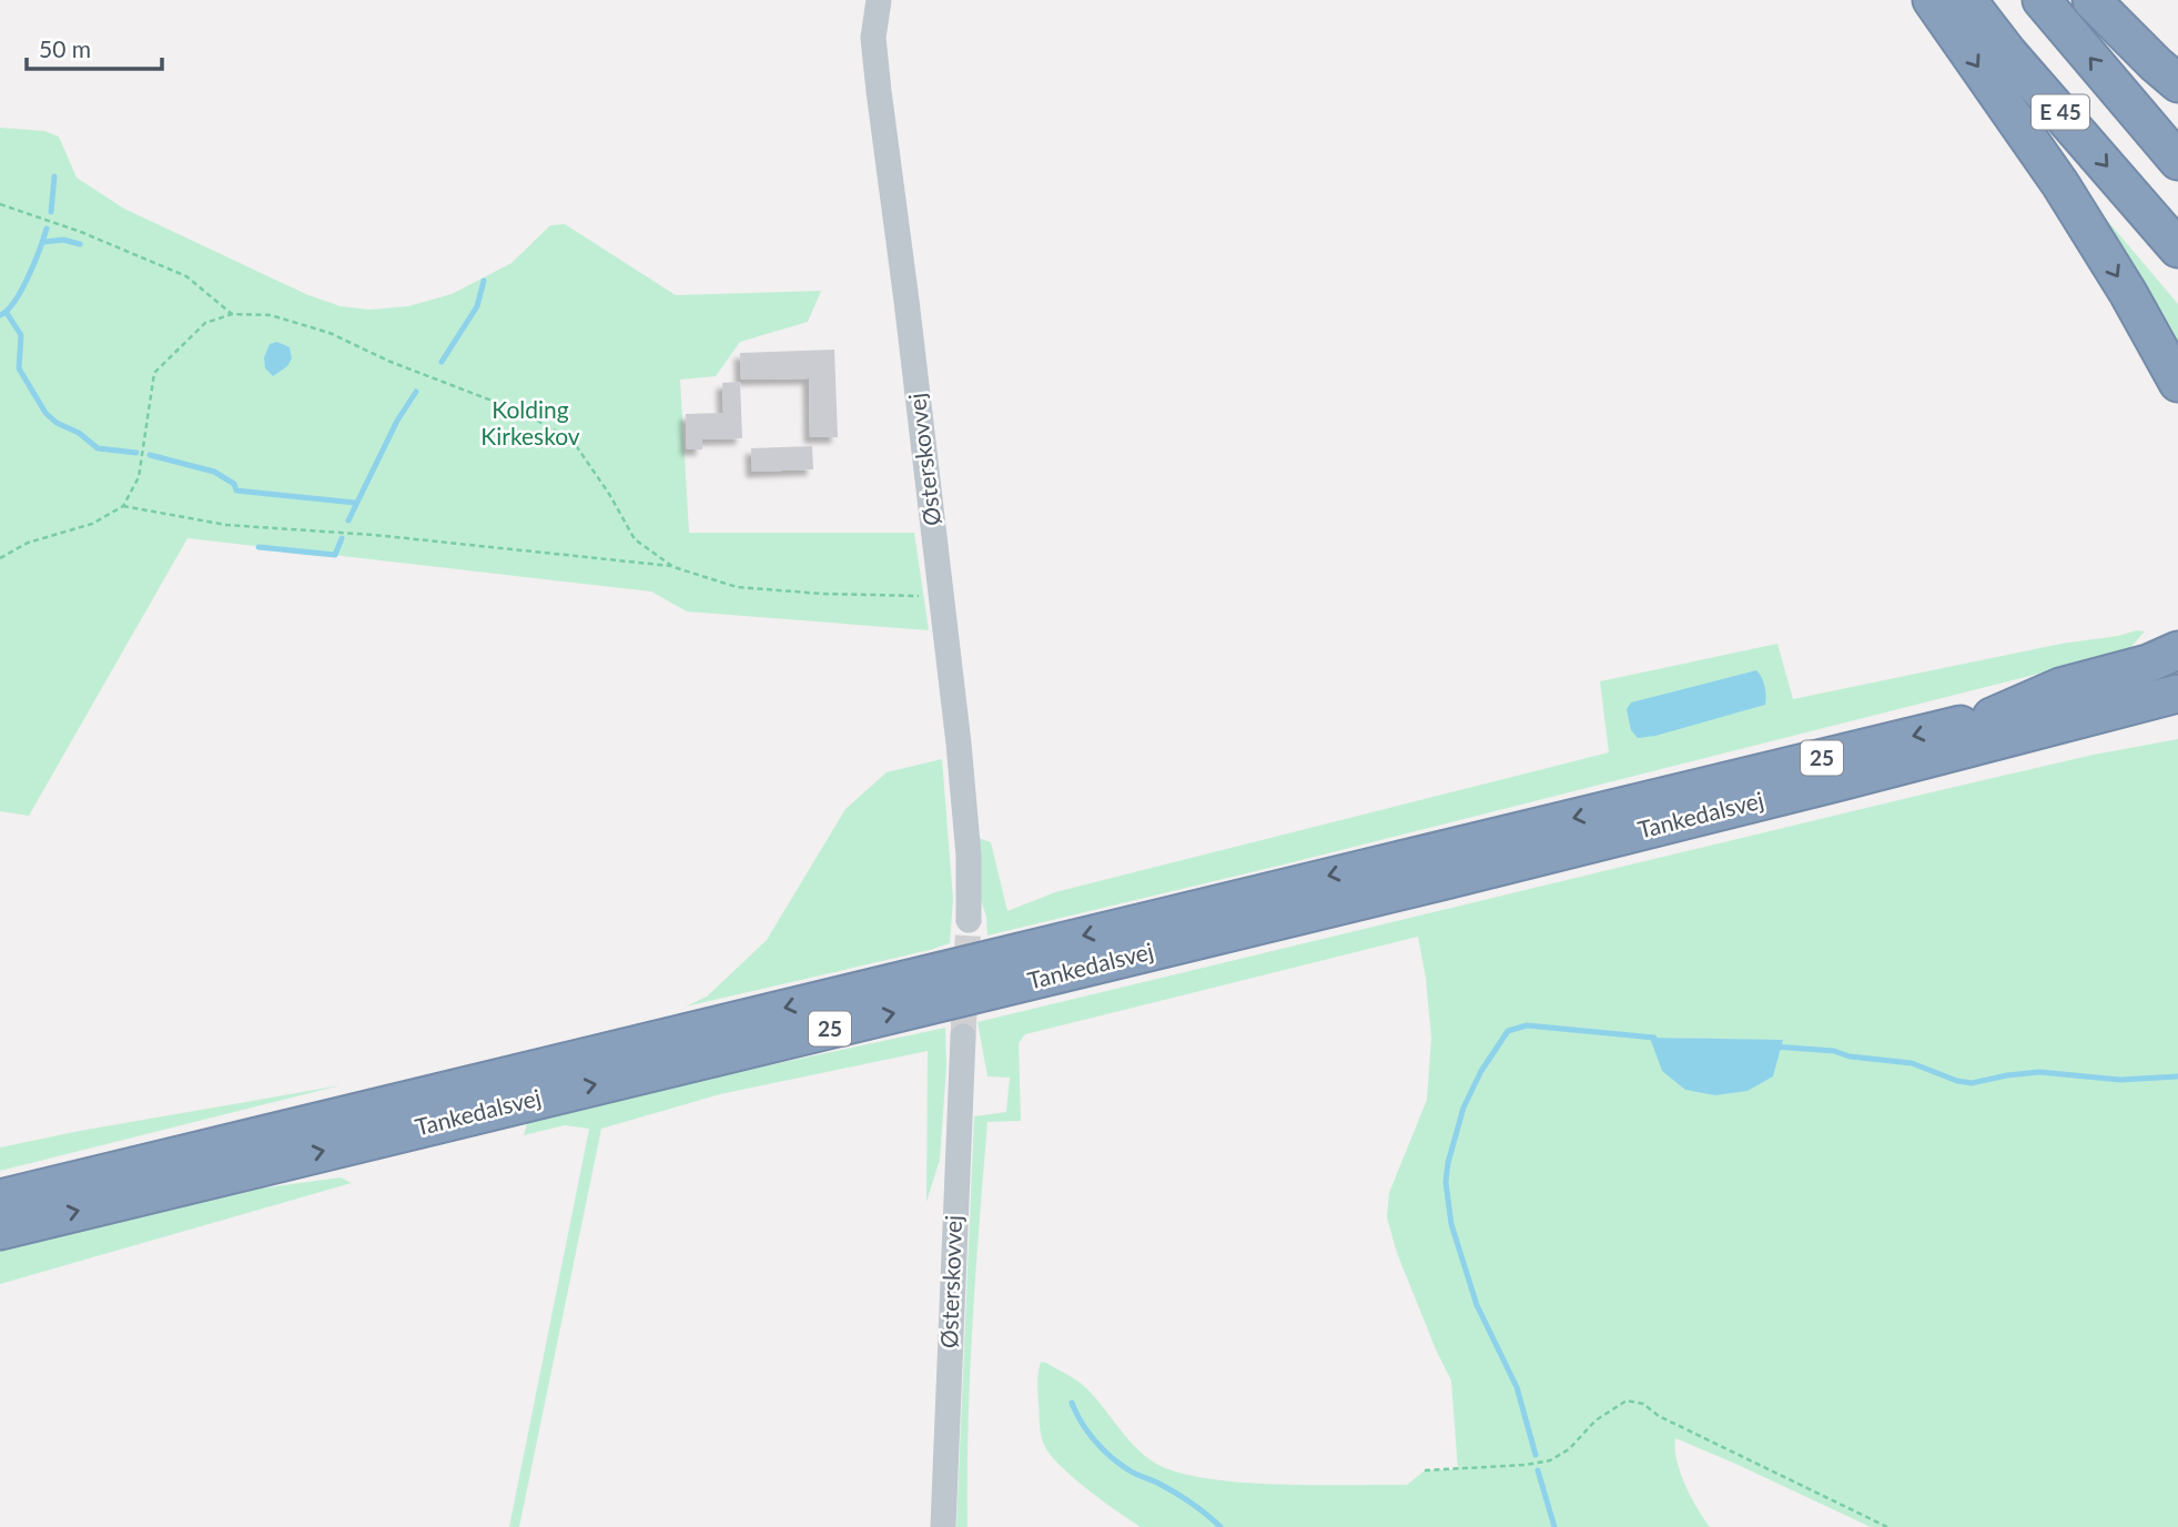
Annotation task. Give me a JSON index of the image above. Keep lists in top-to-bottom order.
{
  "streets": {
    "highway": ["E 45", "25", "Tankedalsvej"],
    "street": ["Østerskovvej"]
  },
  "parks": ["Kolding Kirkeskov"],
  "scale_bar": "50 m"
}
